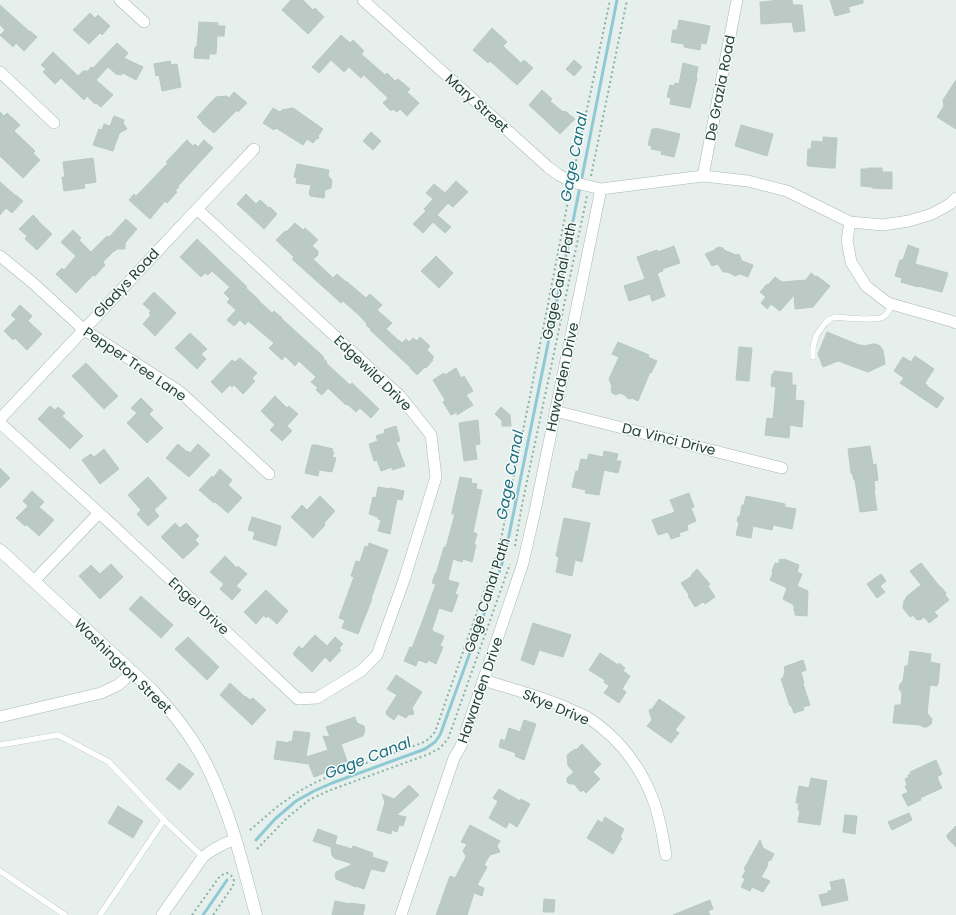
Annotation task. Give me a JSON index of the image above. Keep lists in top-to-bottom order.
{
  "streets": {
    "main road": ["Washington Street"],
    "street": [
      "De Grazia Road",
      "Mary Street",
      "Gladys Road",
      "Pepper Tree Lane",
      "Edgewild Drive",
      "Hawarden Drive",
      "Da Vinci Drive",
      "Engel Drive",
      "Skye Drive"
    ],
    "path": ["Gage Canal Path"]
  },
  "crossings": [
    ["Mary Street", "Gage Canal Path"],
    ["Mary Street", "Hawarden Drive"],
    ["Gladys Road", "Pepper Tree Lane"],
    ["Gladys Road", "Edgewild Drive"],
    ["Edgewild Drive", "Engel Drive"],
    ["Hawarden Drive", "Da Vinci Drive"],
    ["Hawarden Drive", "Skye Drive"]
  ],
  "water": ["Gage Canal"]
}
